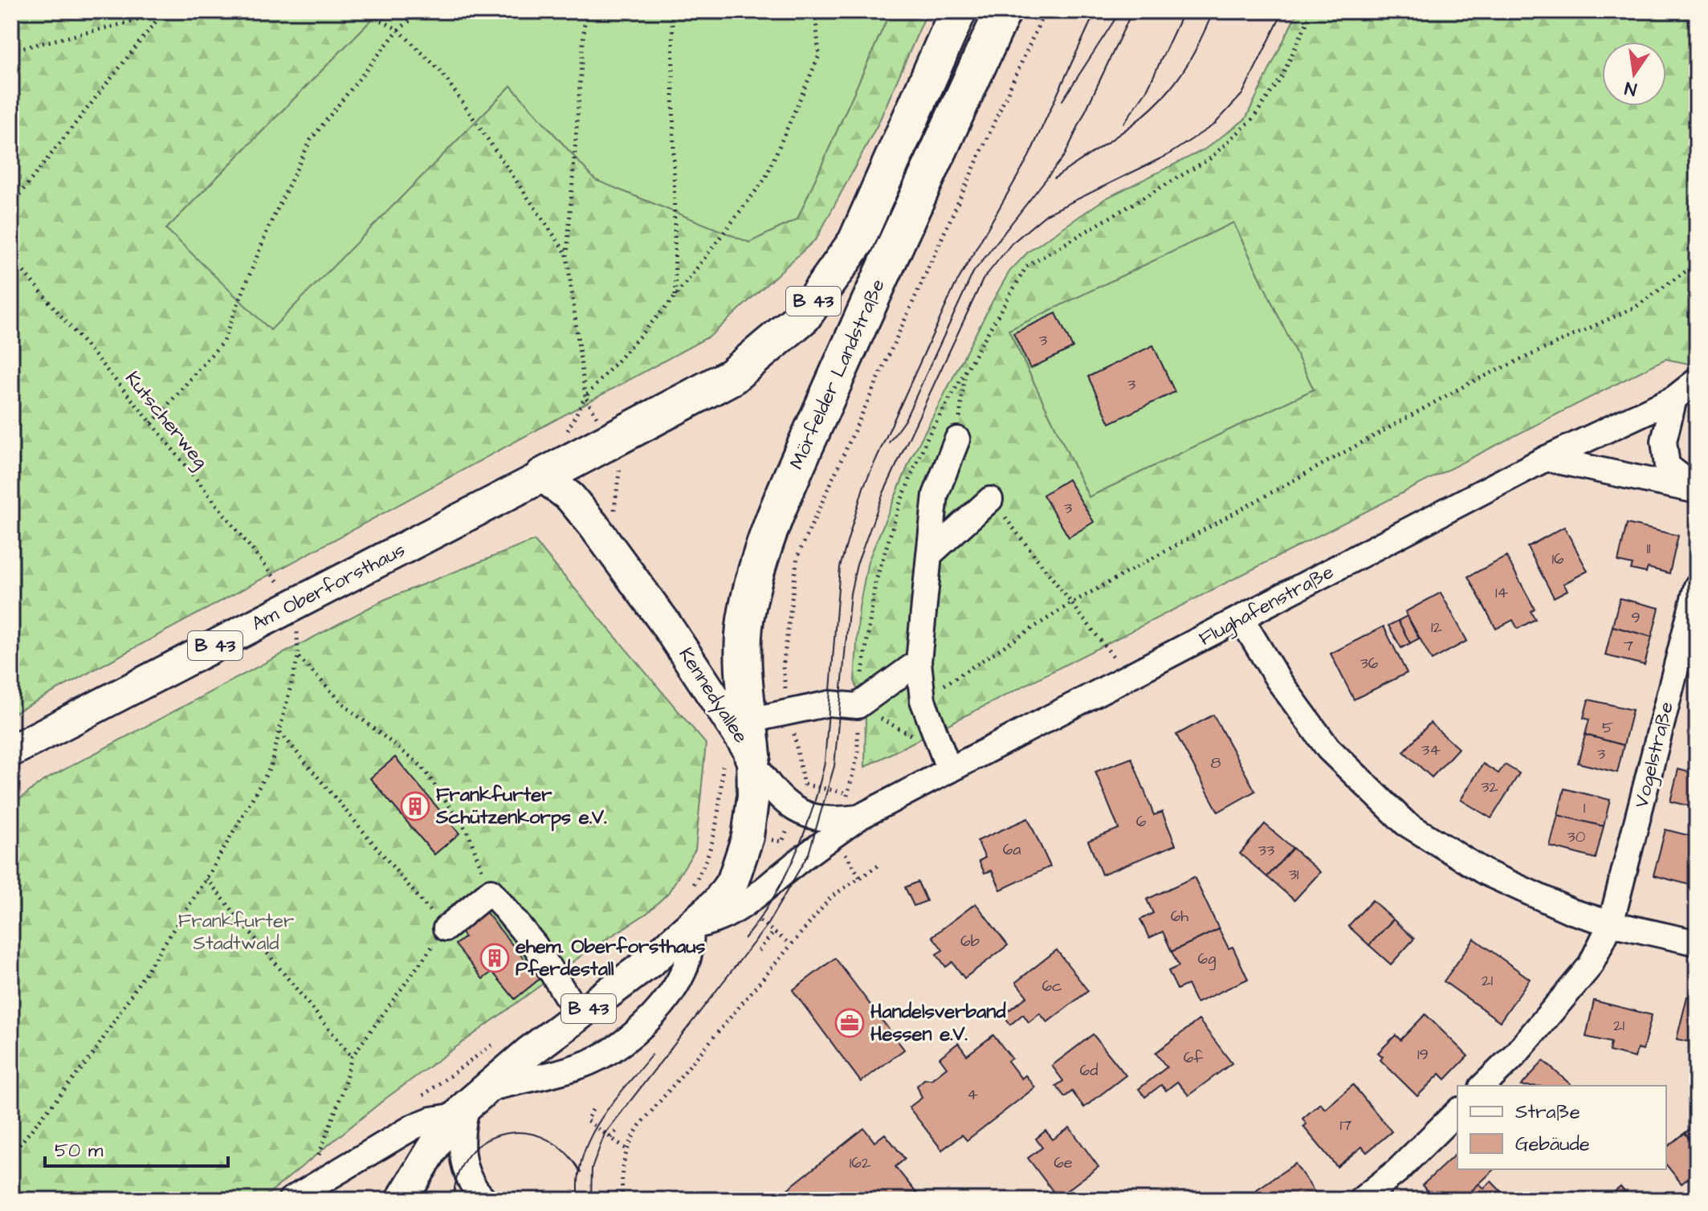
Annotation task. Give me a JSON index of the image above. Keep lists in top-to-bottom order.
{
  "streets": {
    "highway": ["B 43", "Mörfelder Landstraße"],
    "main road": ["Am Oberforsthaus", "Kennedyallee"],
    "street": ["Flughafenstraße", "Vogelstraße"],
    "path": ["Kutscherweg"]
  },
  "crossings": [
    ["B 43", "Am Oberforsthaus"],
    ["B 43", "Kennedyallee"],
    ["Mörfelder Landstraße", "Flughafenstraße"],
    ["Mörfelder Landstraße", "Kennedyallee"],
    ["Kutscherweg", "Am Oberforsthaus"],
    ["Am Oberforsthaus", "Kennedyallee"],
    ["Flughafenstraße", "Kennedyallee"]
  ],
  "parks": ["Frankfurter Stadtwald"],
  "places": {
    "building": ["Frankfurter Schützenkorps e.V.", "ehem. Oberforsthaus Pferdestall"],
    "office": ["Handelsverband Hessen e.V."]
  },
  "house_numbers": [
    "3",
    "3",
    "3",
    "11",
    "16",
    "14",
    "9",
    "12",
    "7",
    "36",
    "5",
    "34",
    "3",
    "8",
    "32",
    "1",
    "6",
    "30",
    "6a",
    "33",
    "31",
    "6h",
    "6b",
    "6g",
    "21",
    "6c",
    "21",
    "19",
    "6f",
    "6d",
    "4",
    "17",
    "162",
    "6e"
  ],
  "legend": ["Straße", "Gebäude"],
  "scale_bar": "50 m",
  "north": "bottom"
}
